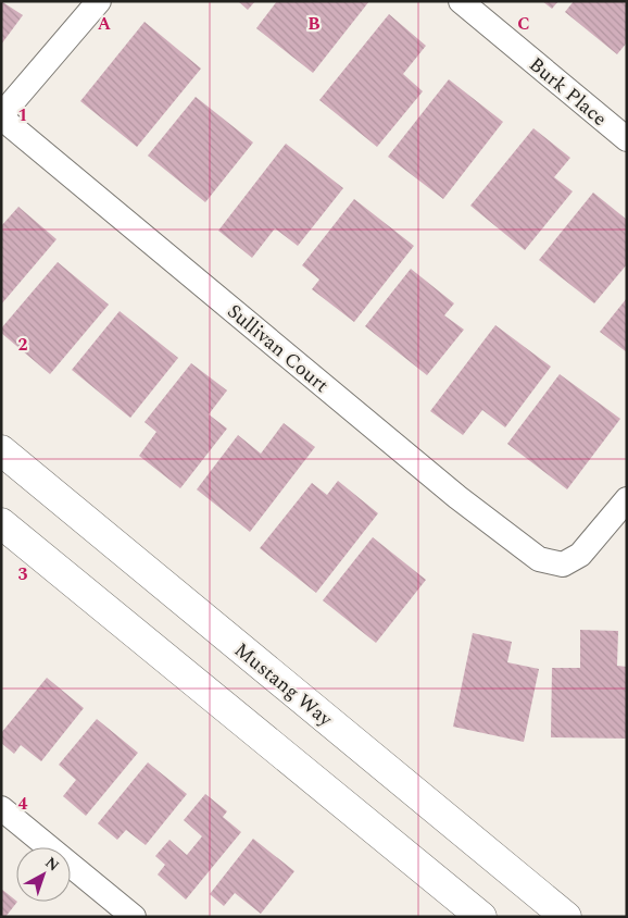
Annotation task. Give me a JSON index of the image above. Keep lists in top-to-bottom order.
{
  "streets": {
    "street": ["Burk Place", "Sullivan Court", "Mustang Way"]
  },
  "north": "top right",
  "grid": {
    "columns": ["A", "B", "C"],
    "rows": [
      "1",
      "2",
      "3",
      "4"
    ]
  }
}
